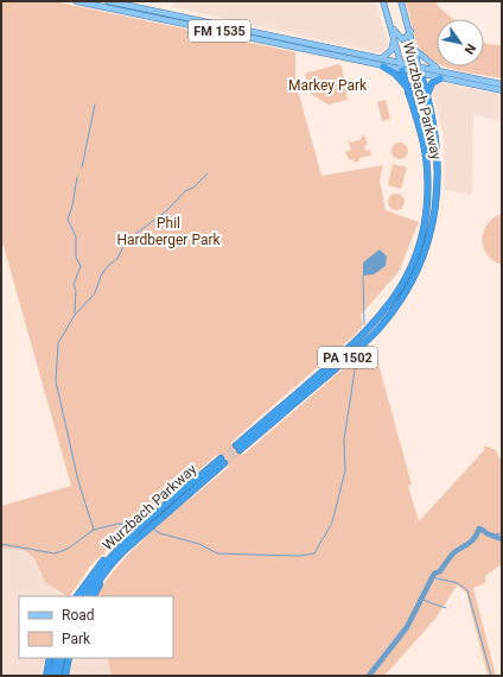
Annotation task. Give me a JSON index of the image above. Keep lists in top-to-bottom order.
{
  "streets": {
    "highway": ["Wurzbach Parkway", "PA 1502"],
    "main road": ["FM 1535"]
  },
  "crossings": [
    ["FM 1535", "Wurzbach Parkway"]
  ],
  "parks": ["Markey Park", "Phil Hardberger Park"],
  "legend": ["Road", "Park"],
  "north": "bottom right"
}
